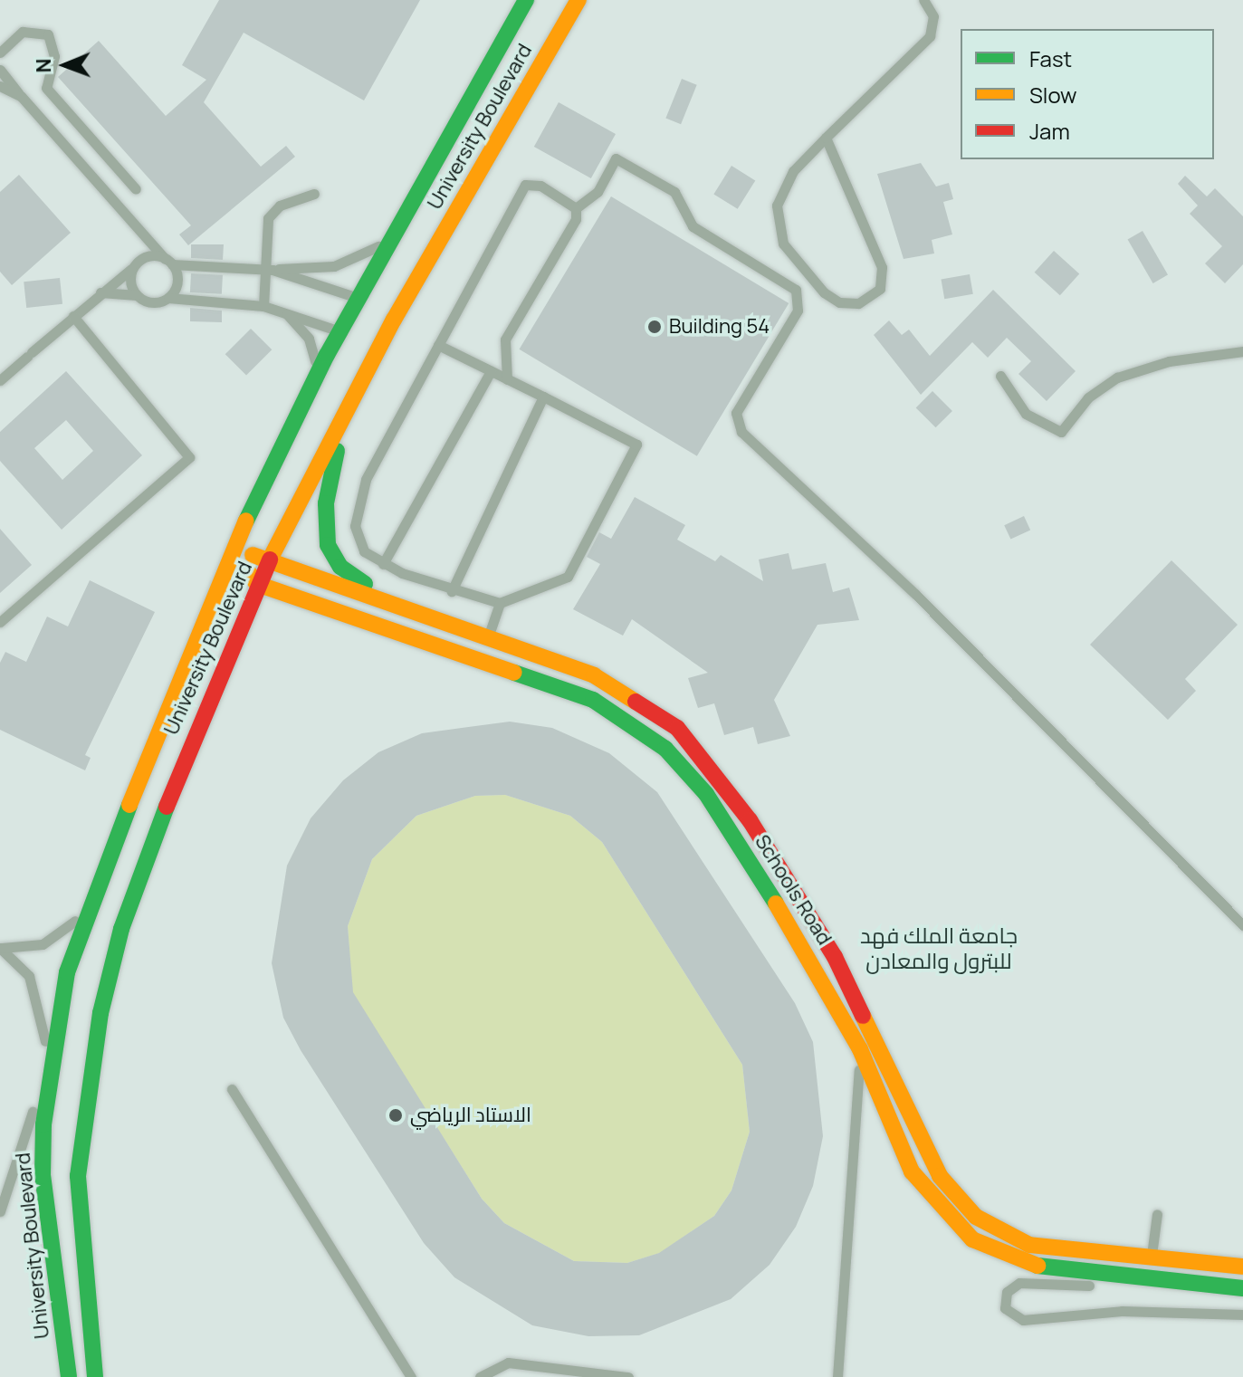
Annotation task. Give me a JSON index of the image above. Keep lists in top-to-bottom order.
{
  "streets": {
    "street": ["University Boulevard", "Schools Road"]
  },
  "crossings": [
    ["University Boulevard", "Schools Road"]
  ],
  "districts": ["جامعة الملك فهد للبترول والمعادن"],
  "places": ["Building 54", "الاستاد الرياضي"],
  "legend": ["Fast", "Slow", "Jam"],
  "north": "left"
}
